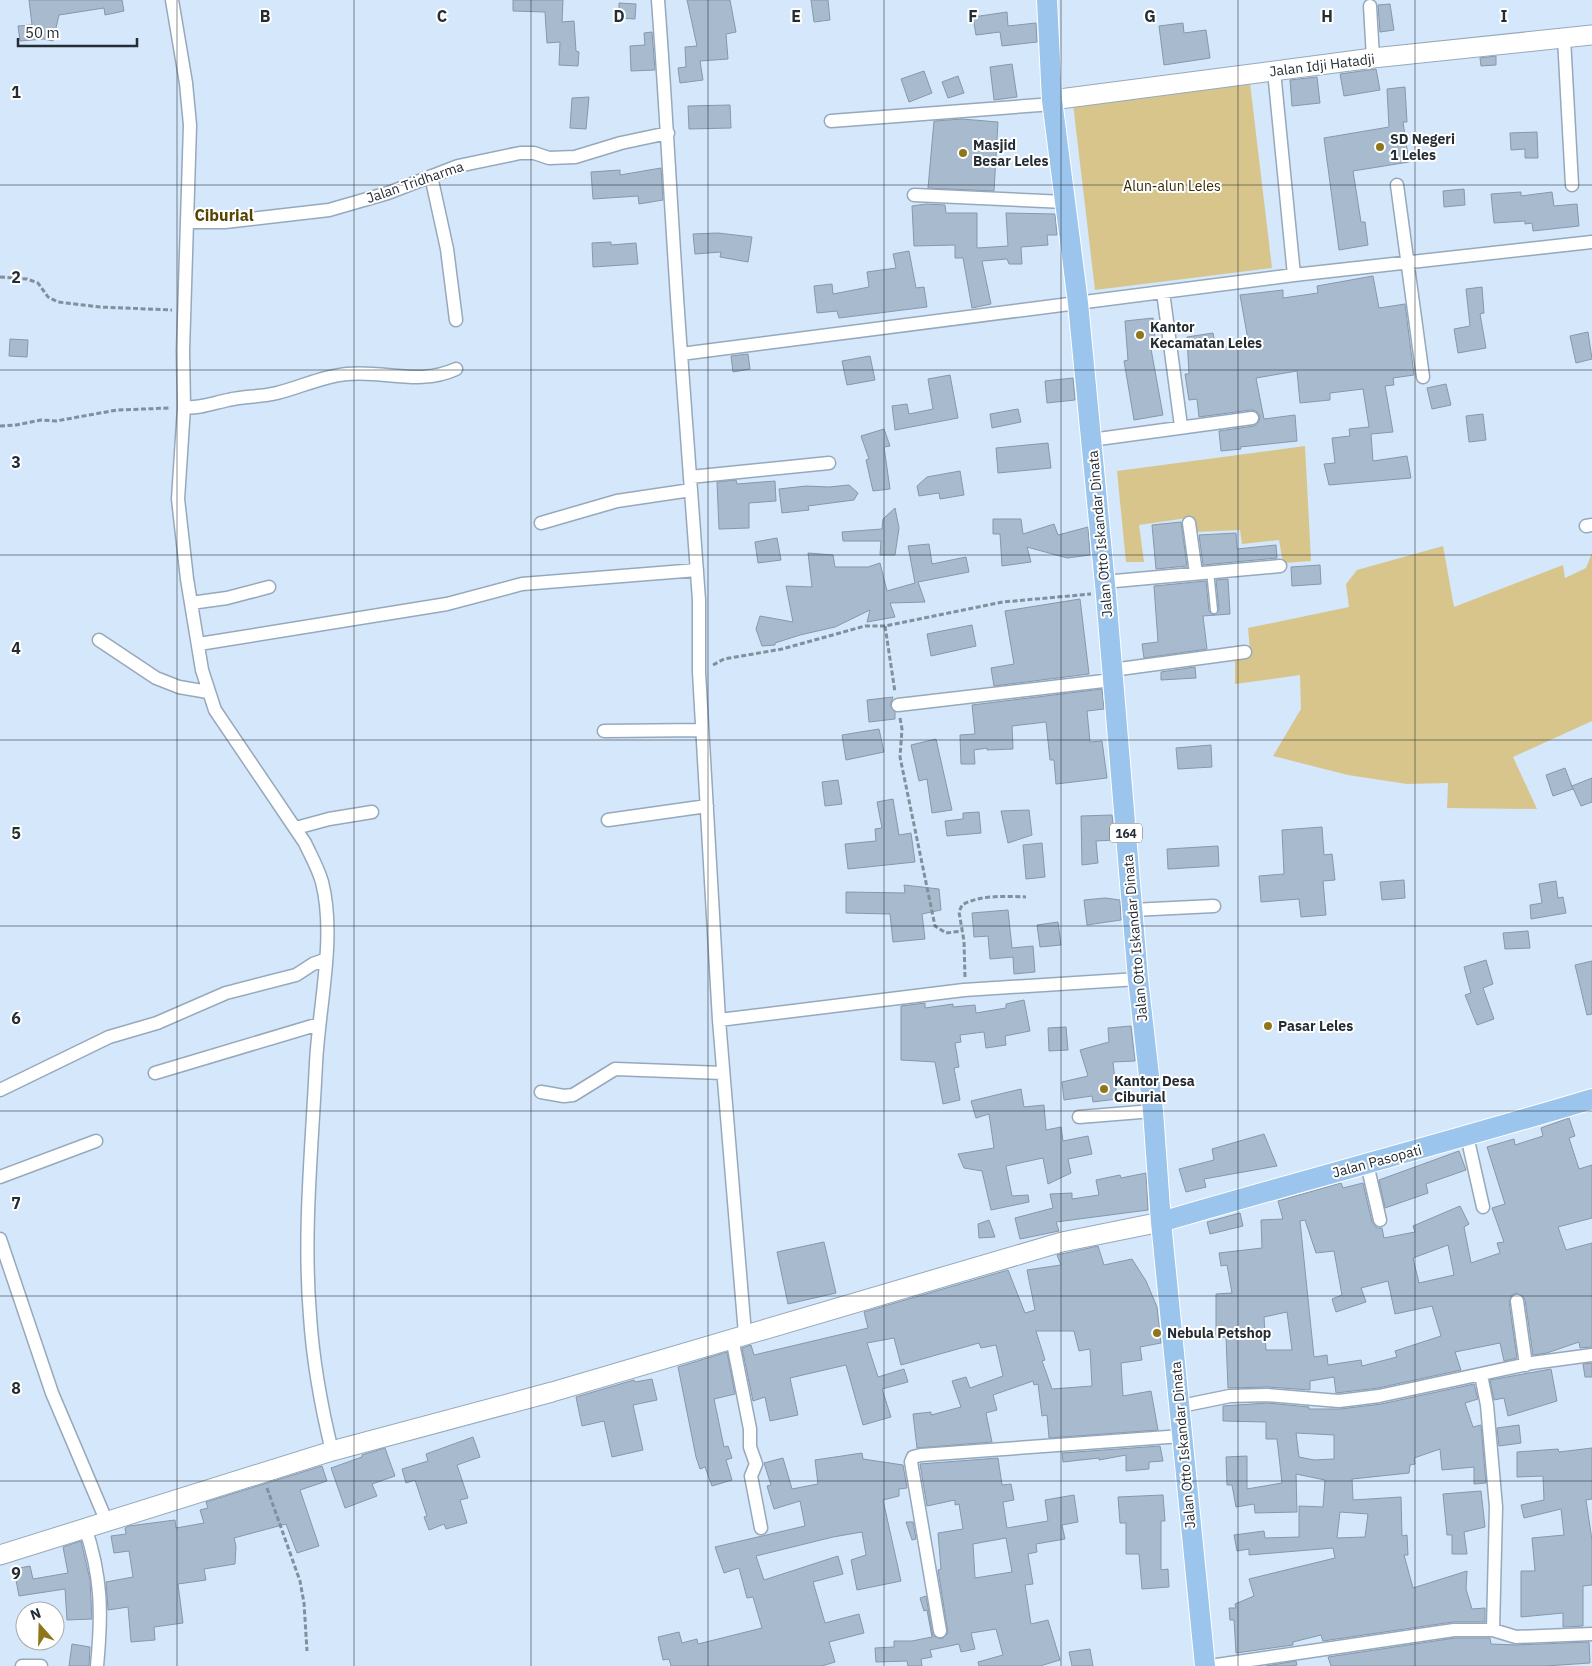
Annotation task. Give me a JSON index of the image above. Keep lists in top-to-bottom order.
{
  "streets": {
    "main road": ["Jalan Otto Iskandar Dinata", "164", "Jalan Pasopati"],
    "street": ["Jalan Idji Hatadji", "Jalan Tridharma"]
  },
  "crossings": [
    ["Jalan Idji Hatadji", "Jalan Otto Iskandar Dinata"],
    ["Jalan Otto Iskandar Dinata", "Jalan Pasopati"]
  ],
  "districts": ["Ciburial"],
  "parks": ["Alun-alun Leles"],
  "places": [
    "SD Negeri 1 Leles",
    "Masjid Besar Leles",
    "Kantor Kecamatan Leles",
    "Pasar Leles",
    "Kantor Desa Ciburial",
    "Nebula Petshop"
  ],
  "scale_bar": "50 m",
  "north": "top",
  "grid": {
    "columns": [
      "B",
      "C",
      "D",
      "E",
      "F",
      "G",
      "H",
      "I"
    ],
    "rows": [
      "1",
      "2",
      "3",
      "4",
      "5",
      "6",
      "7",
      "8",
      "9"
    ]
  }
}
